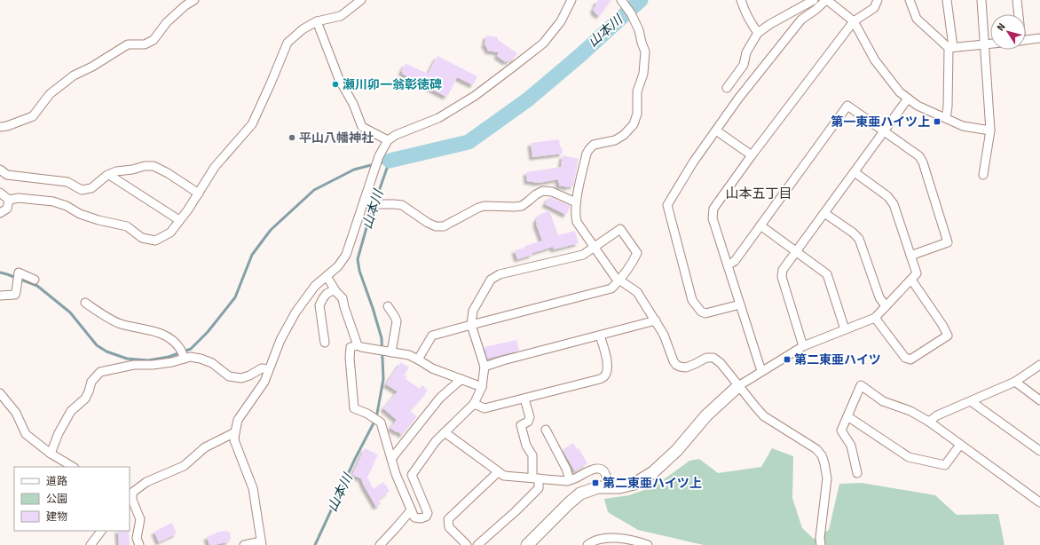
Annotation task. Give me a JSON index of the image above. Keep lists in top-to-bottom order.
{
  "districts": ["山本五丁目"],
  "water": ["山本川"],
  "places": {
    "other": ["瀬川卯一翁彰徳碑", "平山八幡神社"],
    "transit": ["第一東亜ハイツ上", "第二東亜ハイツ", "第二東亜ハイツ上"]
  },
  "legend": ["道路", "公園", "建物"],
  "north": "top left"
}
